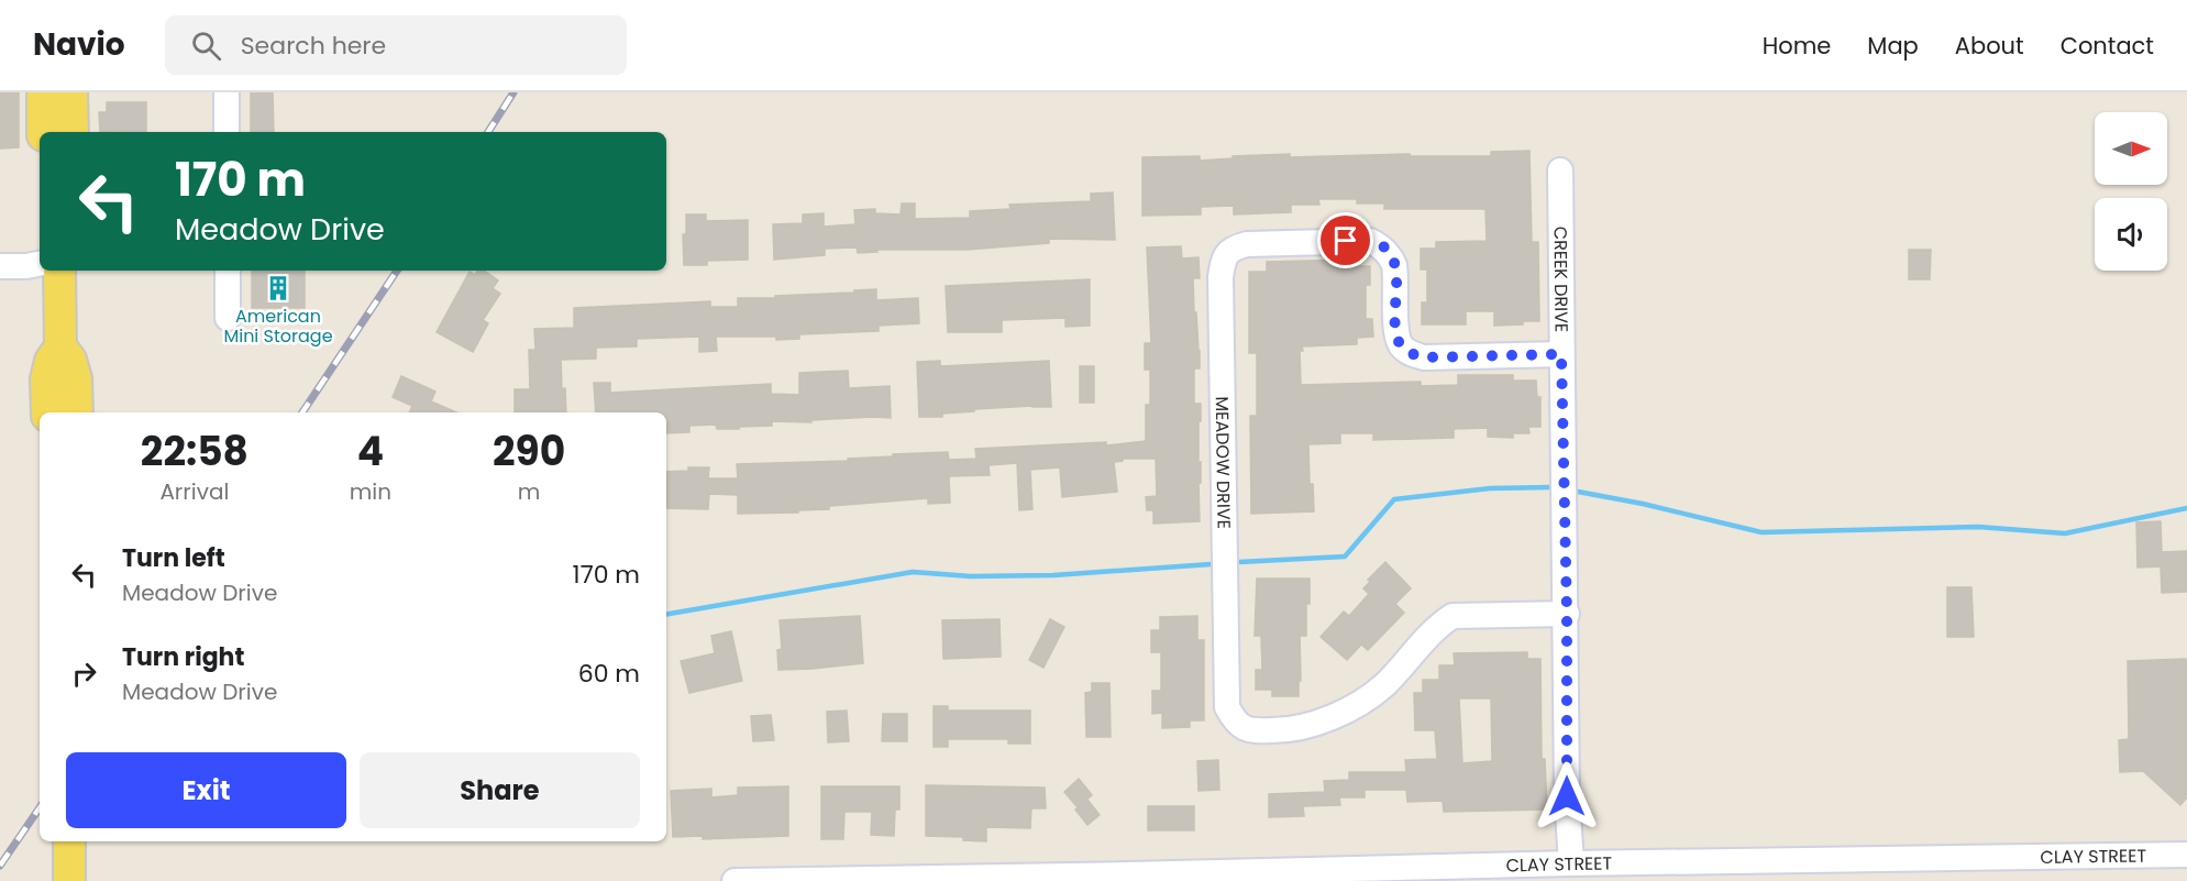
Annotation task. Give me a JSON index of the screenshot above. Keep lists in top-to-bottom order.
{
  "streets": {
    "street": ["CREEK DRIVE", "MEADOW DRIVE", "CLAY STREET"]
  },
  "crossings": [
    ["CREEK DRIVE", "MEADOW DRIVE"],
    ["CREEK DRIVE", "CLAY STREET"]
  ],
  "places": {
    "building": ["American Mini Storage"]
  },
  "north": "right",
  "page": {
    "header": "Navio",
    "search": "Search here",
    "nav": [
      "Home",
      "Map",
      "About",
      "Contact"
    ],
    "turn": ["170 m", "Meadow Drive"],
    "eta": [
      "22:58",
      "Arrival",
      "4",
      "min",
      "290",
      "m"
    ],
    "list": [
      {
        "name": "Turn left",
        "note": "Meadow Drive",
        "value": "170 m"
      },
      {
        "name": "Turn right",
        "note": "Meadow Drive",
        "value": "60 m"
      }
    ],
    "buttons": ["Exit", "Share"]
  }
}
